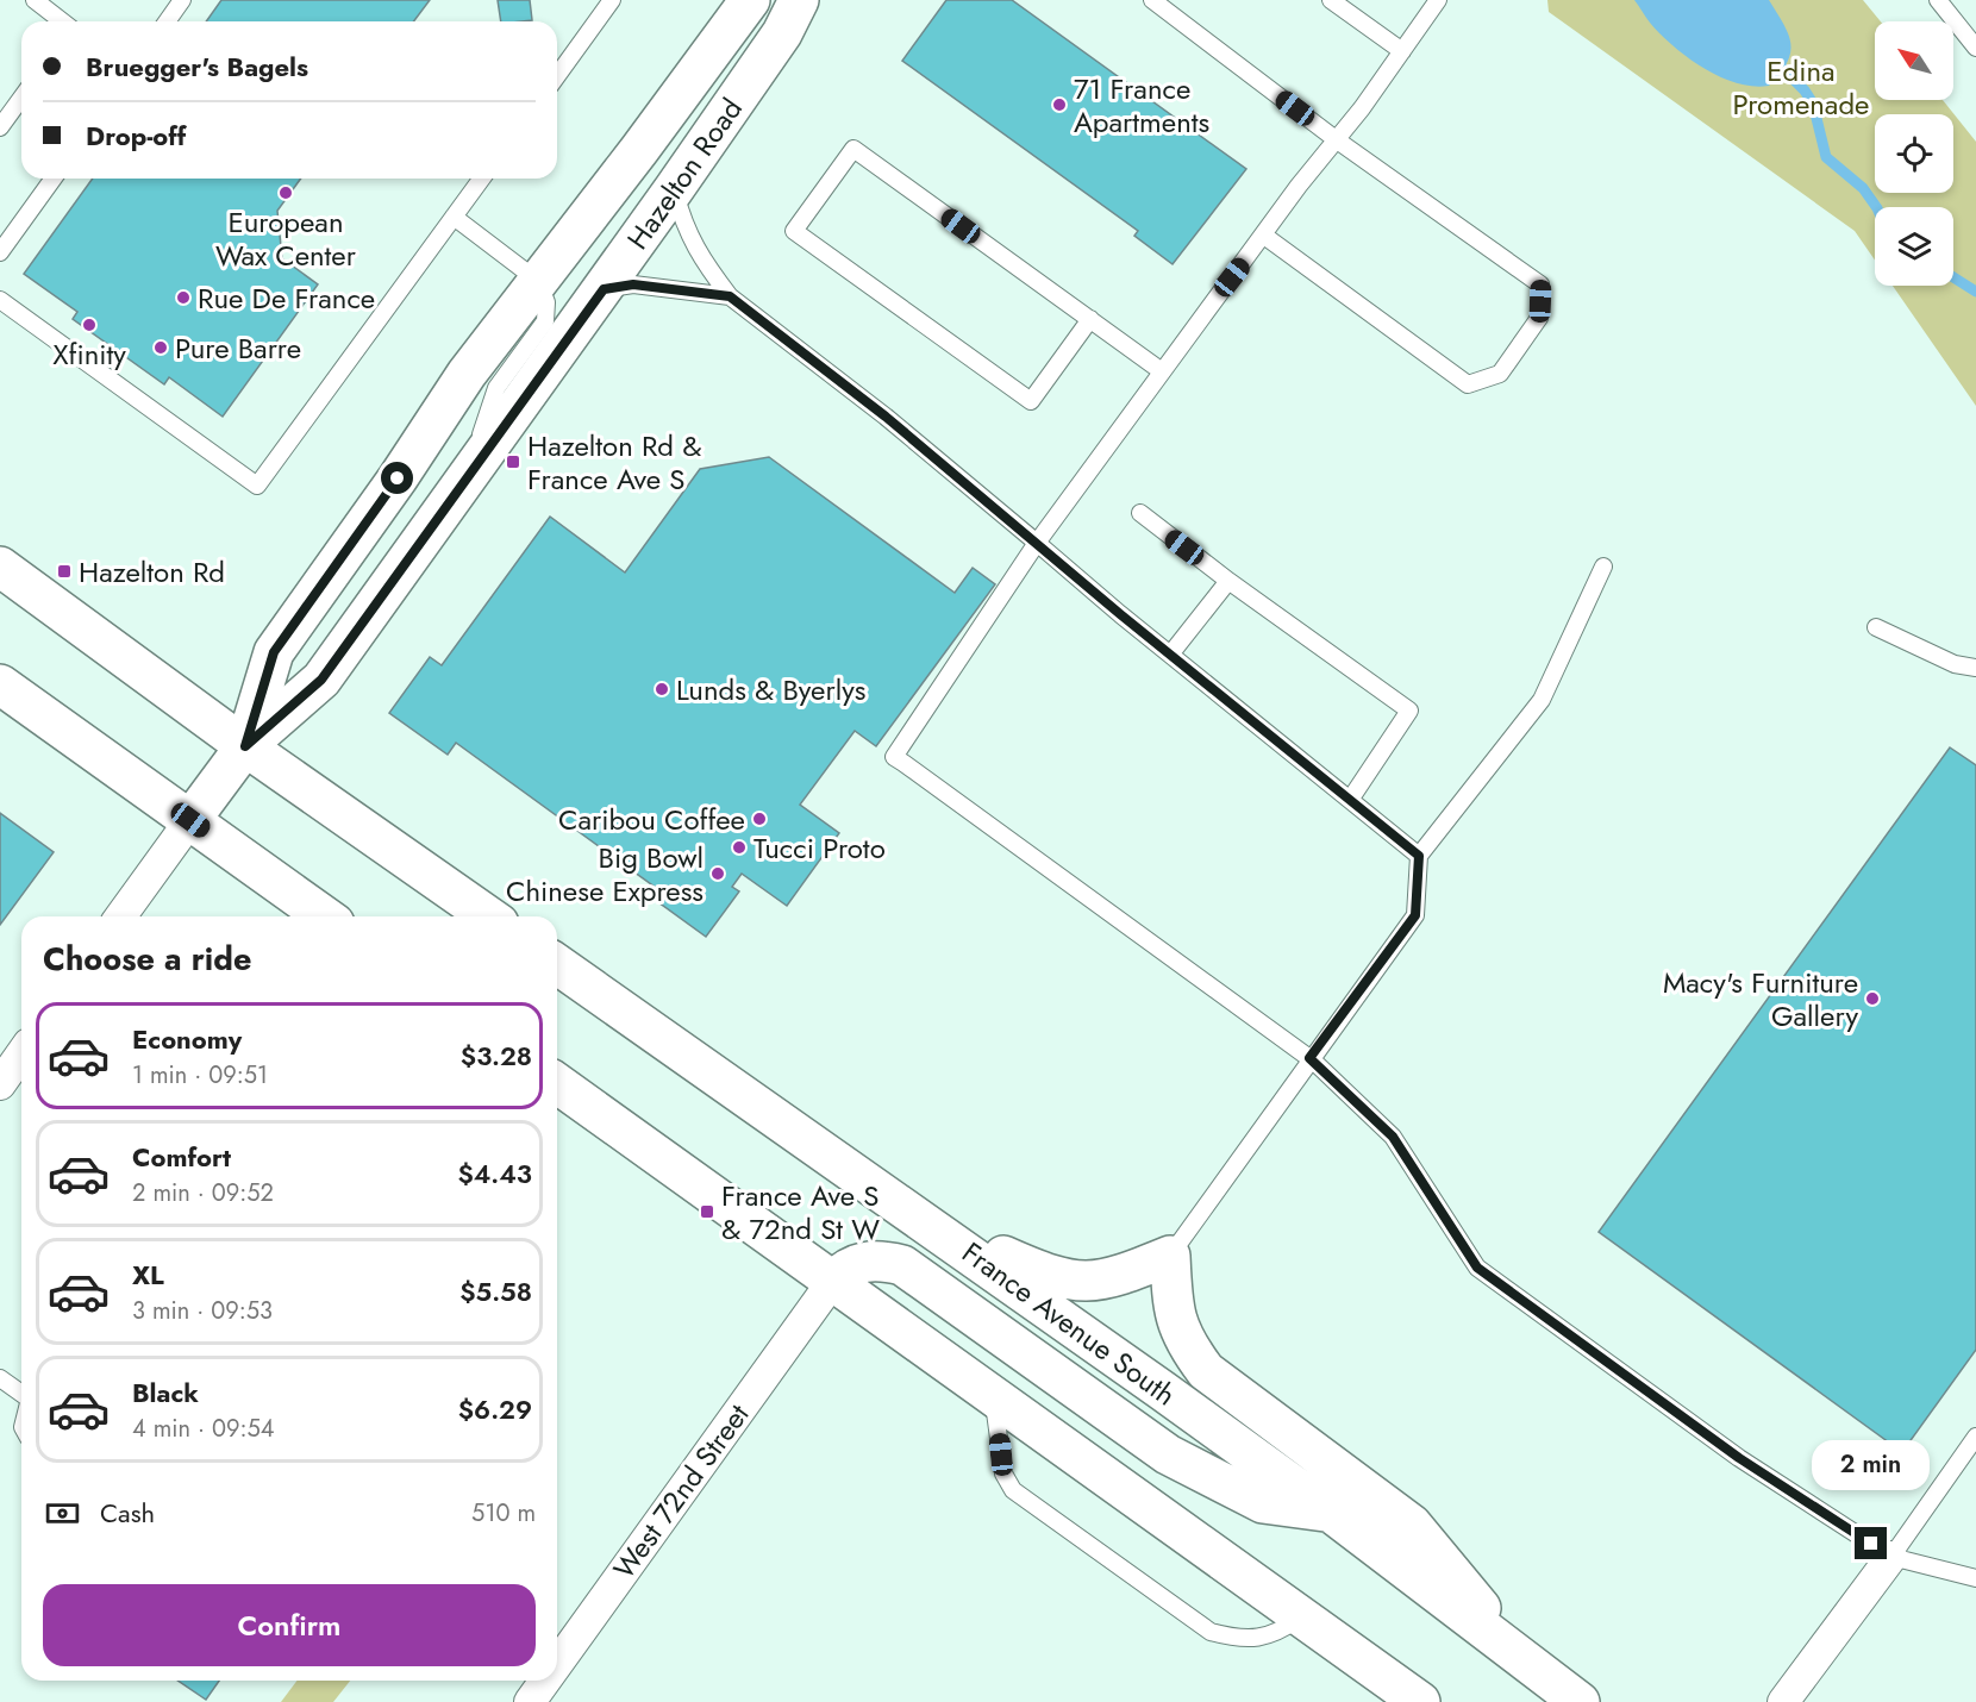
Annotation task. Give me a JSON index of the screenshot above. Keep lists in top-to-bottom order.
{
  "streets": {
    "main road": ["Hazelton Road", "France Avenue South"],
    "street": ["West 72nd Street"]
  },
  "parks": ["Edina Promenade"],
  "places": {
    "other": [
      "71 France Apartments",
      "European Wax Center",
      "Rue De France",
      "Xfinity",
      "Pure Barre",
      "Lunds & Byerlys",
      "Caribou Coffee",
      "Tucci Proto",
      "Big Bowl Chinese Express",
      "Macy's Furniture Gallery"
    ],
    "transit": ["Hazelton Rd & France Ave S", "Hazelton Rd", "France Ave S & 72nd St W"]
  },
  "north": "top left",
  "page": {
    "banner": ["Bruegger's Bagels", "Drop-off"],
    "heading": "Choose a ride",
    "list": [
      {
        "name": "Economy",
        "note": "1 min · 09:51",
        "value": "$3.28"
      },
      {
        "name": "Comfort",
        "note": "2 min · 09:52",
        "value": "$4.43"
      },
      {
        "name": "XL",
        "note": "3 min · 09:53",
        "value": "$5.58"
      },
      {
        "name": "Black",
        "note": "4 min · 09:54",
        "value": "$6.29"
      }
    ],
    "bubble": "2 min",
    "pay": ["Cash", "510 m"],
    "buttons": "Confirm"
  }
}
